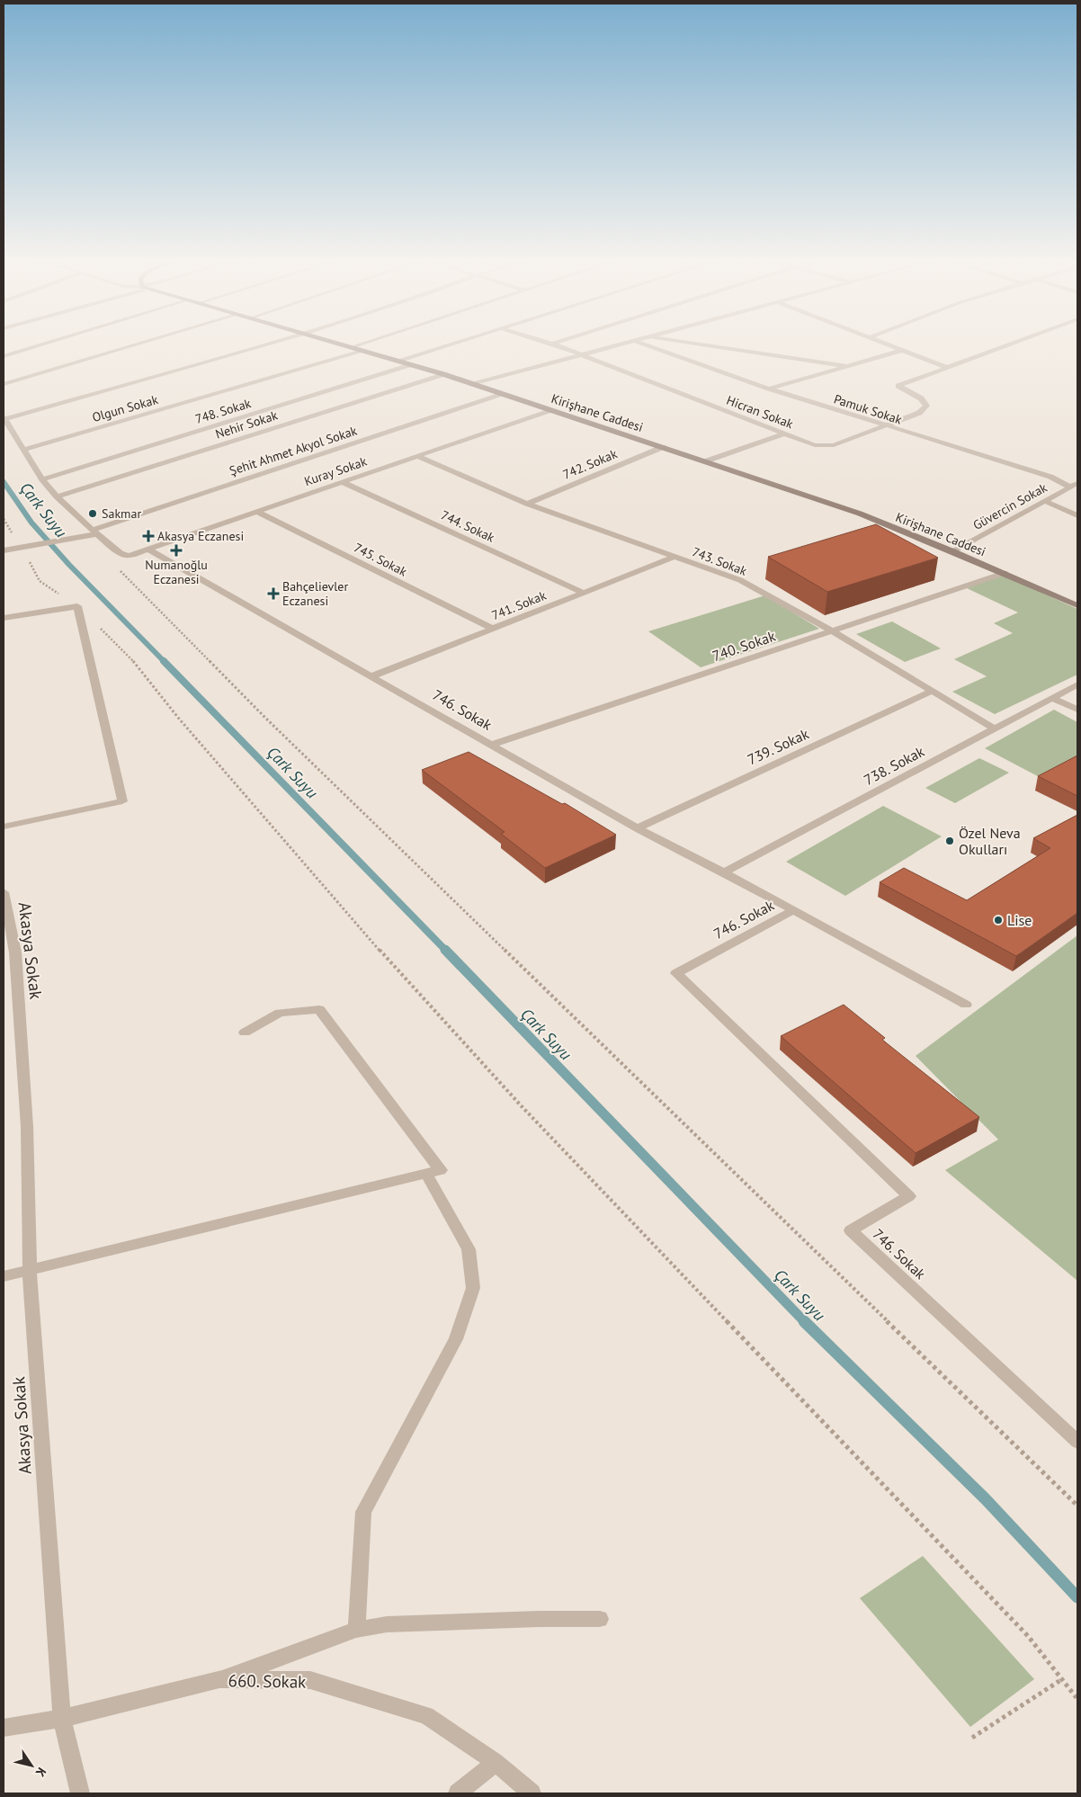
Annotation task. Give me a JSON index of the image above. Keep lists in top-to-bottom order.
{
  "streets": {
    "street": [
      "Olgun Sokak",
      "Pamuk Sokak",
      "748. Sokak",
      "Hicran Sokak",
      "Kirişhane Caddesi",
      "Nehir Sokak",
      "Şehit Ahmet Akyol Sokak",
      "742. Sokak",
      "Kuray Sokak",
      "Güvercin Sokak",
      "744. Sokak",
      "745. Sokak",
      "743. Sokak",
      "741. Sokak",
      "740. Sokak",
      "746. Sokak",
      "739. Sokak",
      "738. Sokak",
      "Akasya Sokak",
      "660. Sokak"
    ]
  },
  "crossings": [
    ["Olgun Sokak", "Kirişhane Caddesi"],
    ["Pamuk Sokak", "Hicran Sokak"],
    ["Pamuk Sokak", "Güvercin Sokak"],
    ["748. Sokak", "Kirişhane Caddesi"],
    ["Kirişhane Caddesi", "Nehir Sokak"],
    ["Kirişhane Caddesi", "Şehit Ahmet Akyol Sokak"],
    ["Kirişhane Caddesi", "742. Sokak"],
    ["Kirişhane Caddesi", "Kuray Sokak"],
    ["Kirişhane Caddesi", "Güvercin Sokak"],
    ["Kirişhane Caddesi", "740. Sokak"],
    ["742. Sokak", "743. Sokak"],
    ["Kuray Sokak", "744. Sokak"],
    ["Kuray Sokak", "745. Sokak"],
    ["Kuray Sokak", "743. Sokak"],
    ["Kuray Sokak", "746. Sokak"],
    ["744. Sokak", "741. Sokak"],
    ["745. Sokak", "741. Sokak"],
    ["743. Sokak", "741. Sokak"],
    ["743. Sokak", "740. Sokak"],
    ["743. Sokak", "739. Sokak"],
    ["743. Sokak", "738. Sokak"],
    ["741. Sokak", "746. Sokak"],
    ["740. Sokak", "746. Sokak"],
    ["746. Sokak", "739. Sokak"],
    ["746. Sokak", "738. Sokak"],
    ["Akasya Sokak", "660. Sokak"]
  ],
  "water": ["Çark Suyu"],
  "places": {
    "other": ["Sakmar", "Özel Neva Okulları", "Lise"],
    "health": ["Akasya Eczanesi", "Numanoğlu Eczanesi", "Bahçelievler Eczanesi"]
  },
  "north": "bottom right"
}
